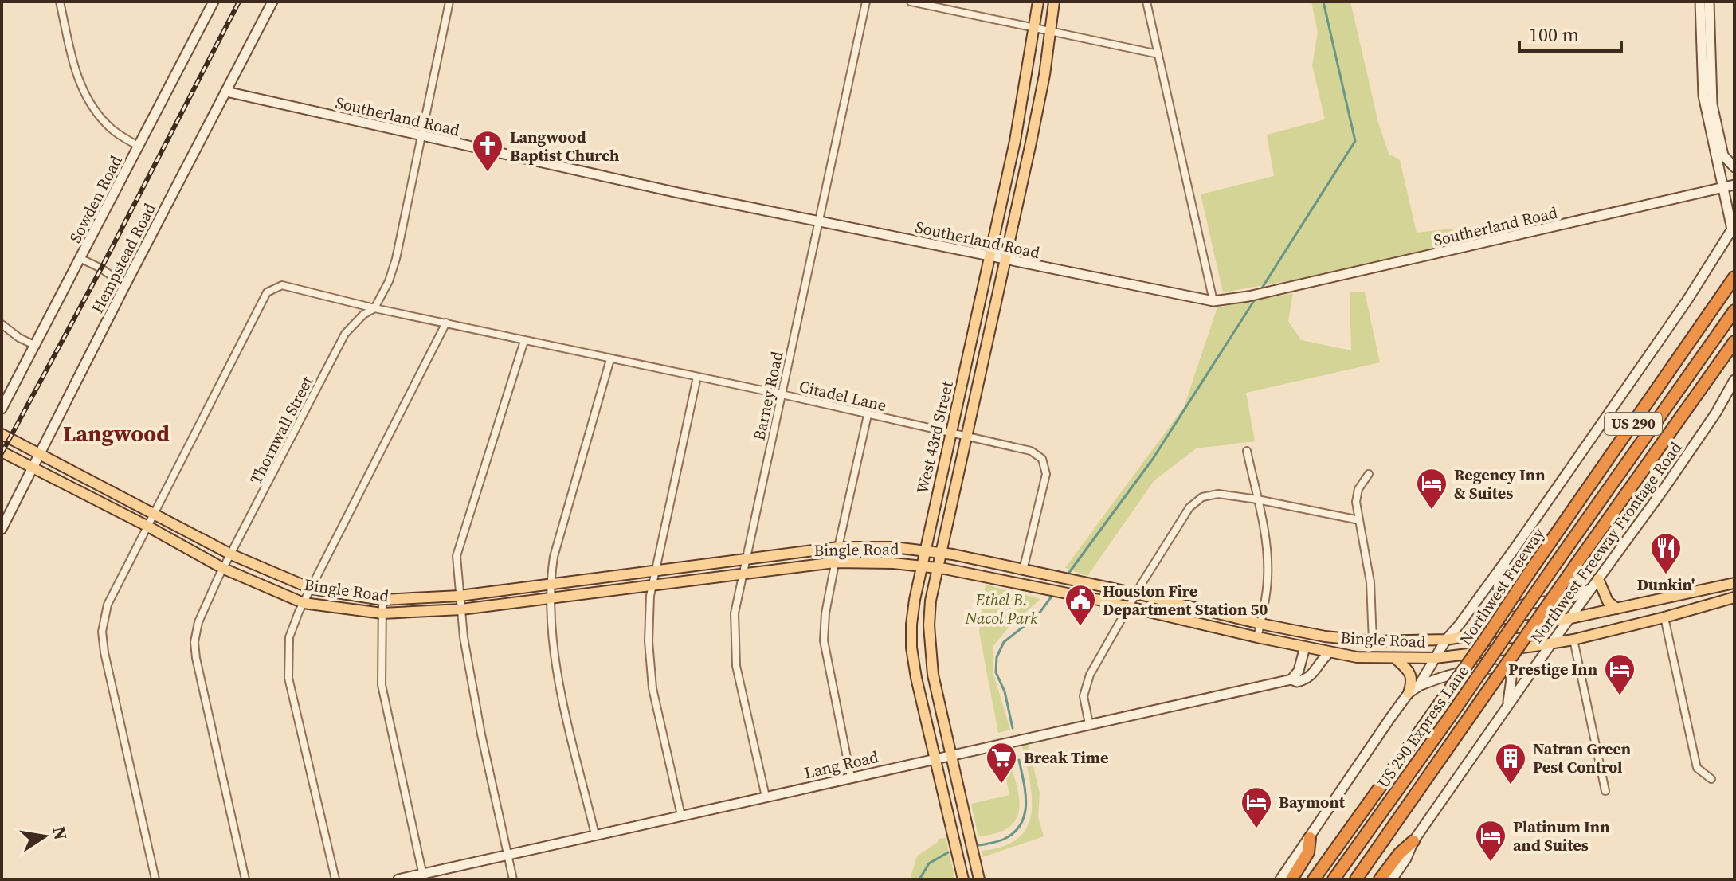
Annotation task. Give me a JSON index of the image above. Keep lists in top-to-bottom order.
{
  "streets": {
    "highway": ["US 290", "Northwest Freeway", "US 290 Express Lane"],
    "main road": ["West 43rd Street", "Bingle Road"],
    "street": [
      "Southerland Road",
      "Sowden Road",
      "Hempstead Road",
      "Barney Road",
      "Citadel Lane",
      "Thornwall Street",
      "Northwest Freeway Frontage Road",
      "Lang Road"
    ]
  },
  "crossings": [
    ["Southerland Road", "Hempstead Road"],
    ["Southerland Road", "Barney Road"],
    ["Southerland Road", "Thornwall Street"],
    ["Southerland Road", "West 43rd Street"],
    ["Hempstead Road", "Bingle Road"],
    ["Barney Road", "Citadel Lane"],
    ["Barney Road", "Bingle Road"],
    ["Barney Road", "Lang Road"],
    ["Citadel Lane", "Thornwall Street"],
    ["Citadel Lane", "West 43rd Street"],
    ["Citadel Lane", "Bingle Road"],
    ["Thornwall Street", "Bingle Road"],
    ["West 43rd Street", "Bingle Road"],
    ["West 43rd Street", "Lang Road"],
    ["Northwest Freeway Frontage Road", "Bingle Road"],
    ["Bingle Road", "Lang Road"]
  ],
  "districts": ["Langwood"],
  "parks": ["Ethel B. Nacol Park"],
  "places": {
    "church": ["Langwood Baptist Church"],
    "hotel": [
      "Regency Inn & Suites",
      "Prestige Inn",
      "Baymont",
      "Platinum Inn and Suites"
    ],
    "restaurant": ["Dunkin'"],
    "public building": ["Houston Fire Department Station 50"],
    "supermarket": ["Break Time"],
    "building": ["Natran Green Pest Control"]
  },
  "scale_bar": "100 m",
  "north": "right"
}
